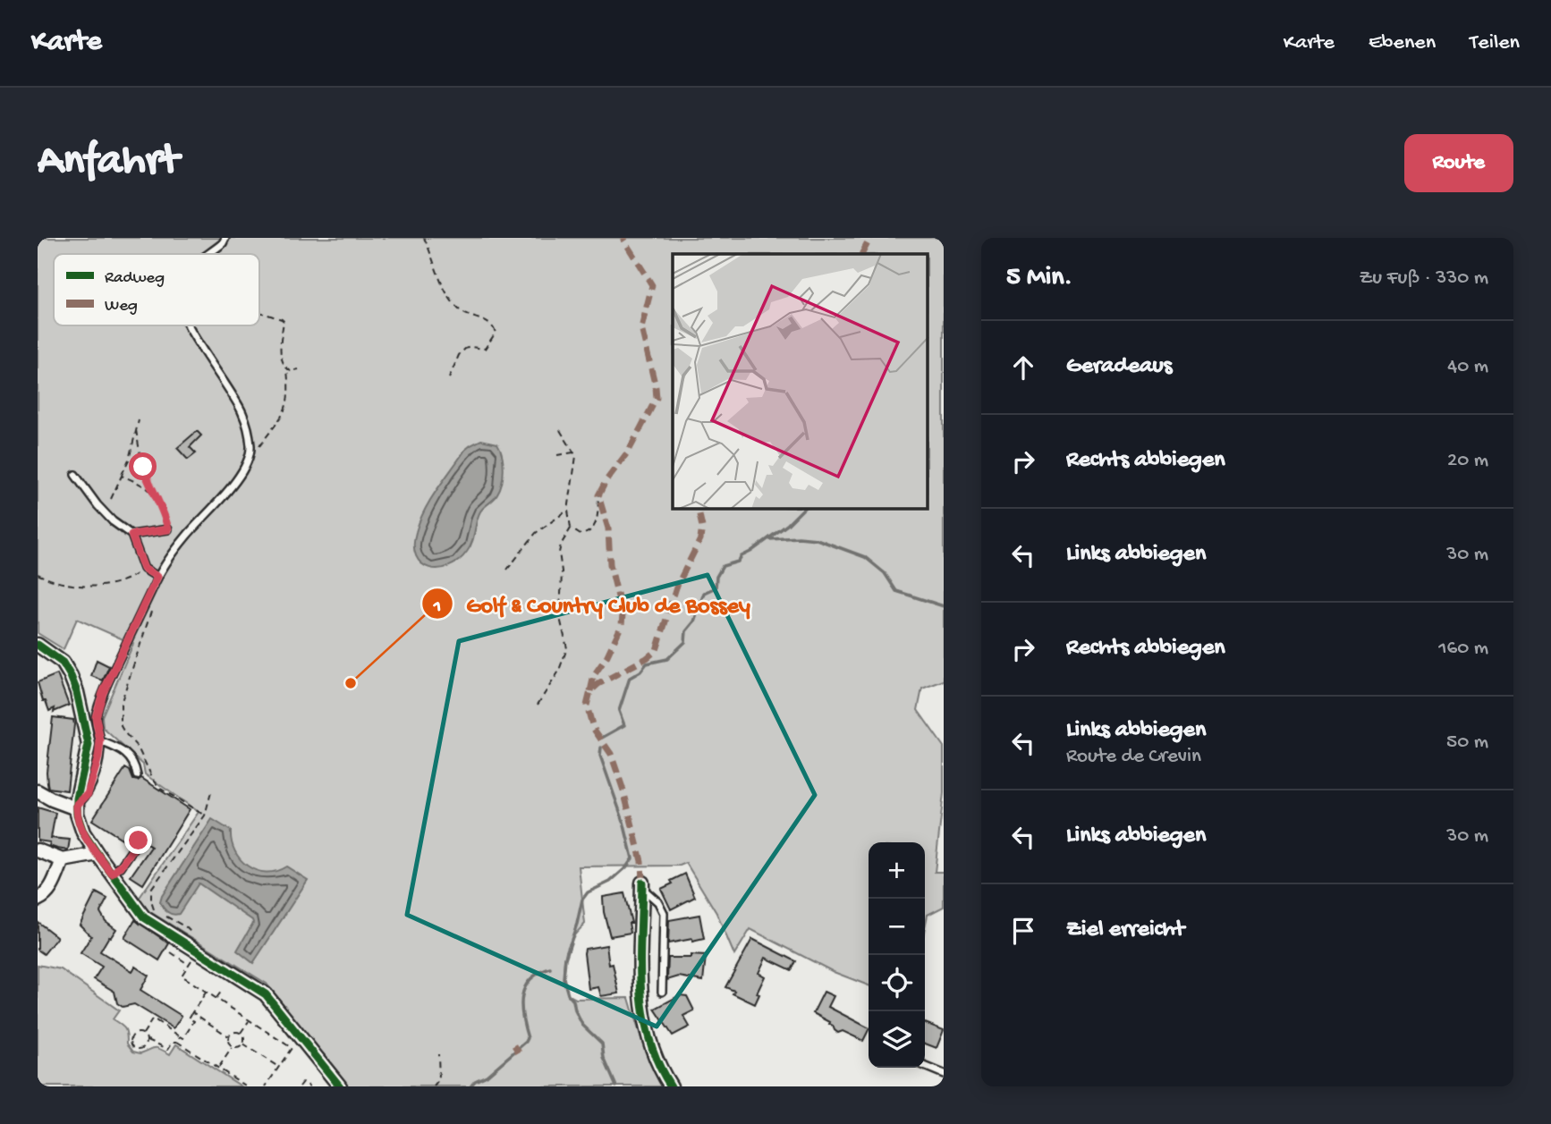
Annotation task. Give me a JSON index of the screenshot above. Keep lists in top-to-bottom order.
{
  "places": ["Golf & Country Club de Bossey"],
  "legend": ["Radweg", "Weg"],
  "page": {
    "header": "Karte",
    "nav": ["Karte", "Ebenen", "Teilen"],
    "buttons": "Route",
    "title": "Anfahrt",
    "heading": ["5 Min.", "Zu Fuß · 330 m"],
    "list": [
      ["Geradeaus", "40 m"],
      ["Rechts abbiegen", "20 m"],
      ["Links abbiegen", "30 m"],
      ["Rechts abbiegen", "160 m"],
      ["Links abbiegen", "Route de Crevin", "50 m"],
      ["Links abbiegen", "30 m"],
      "Ziel erreicht"
    ],
    "map_buttons": ["+", "−"]
  }
}
